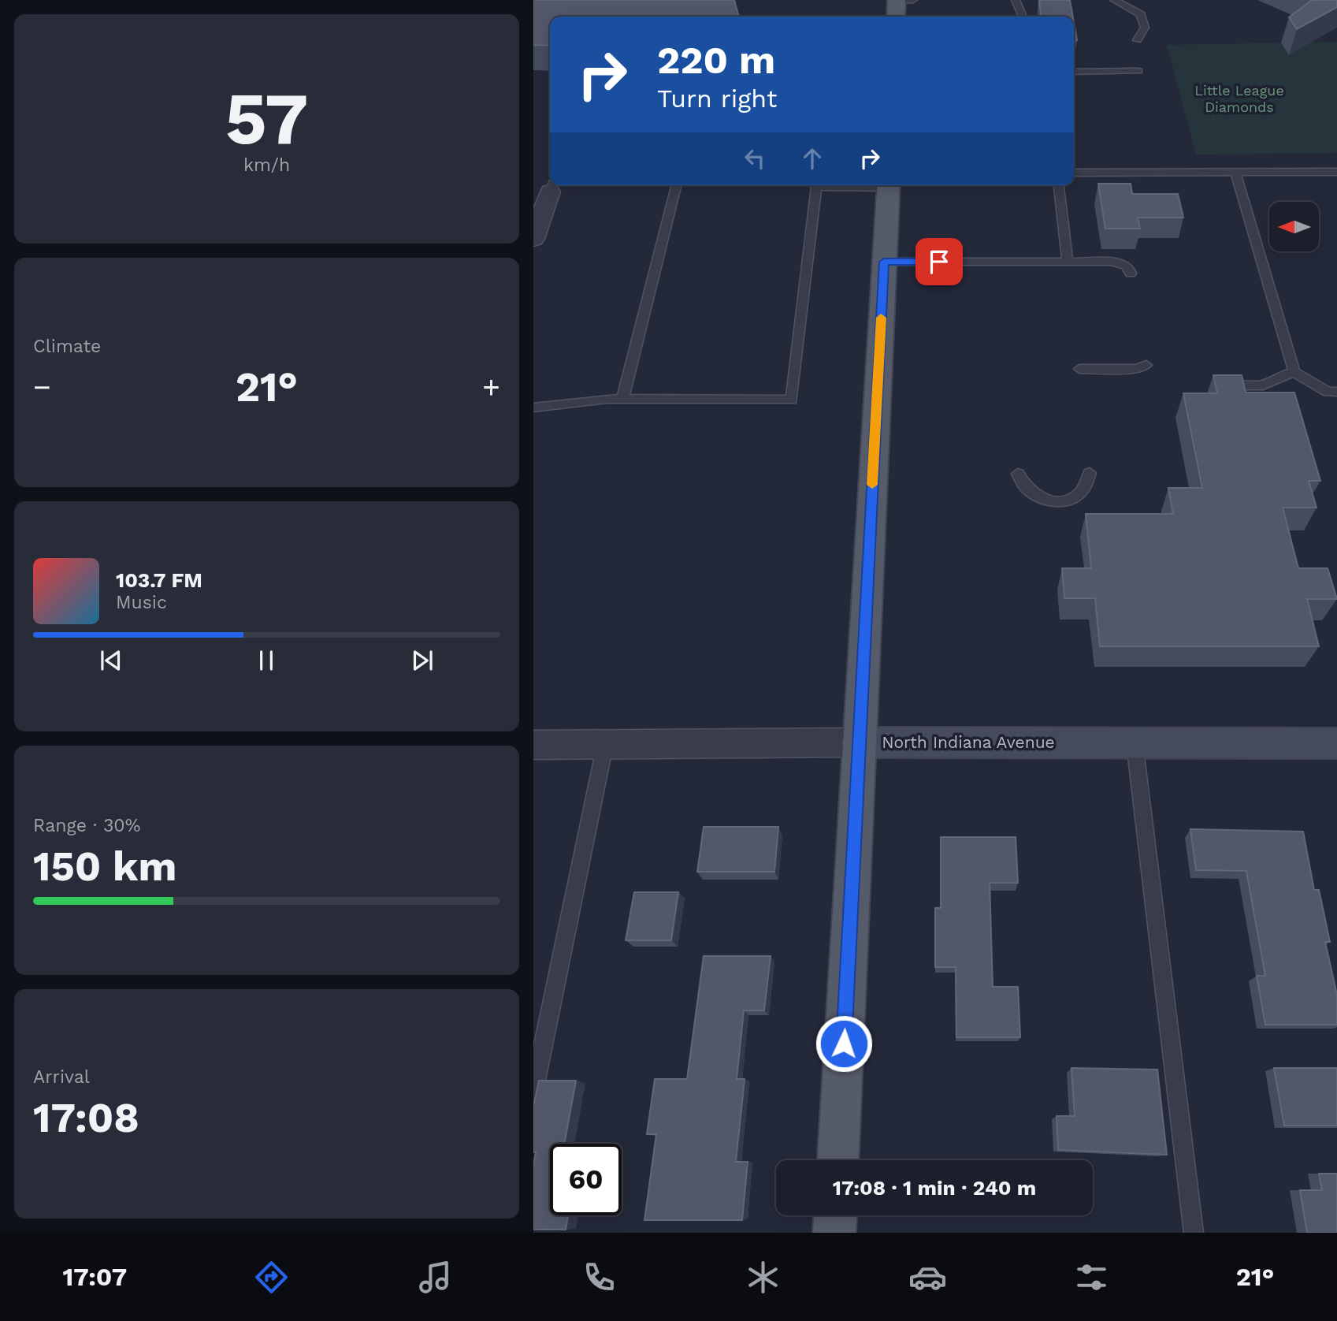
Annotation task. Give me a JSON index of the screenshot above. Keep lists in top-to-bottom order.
{
  "streets": {
    "street": ["North Indiana Avenue"]
  },
  "parks": ["Little League Diamonds"],
  "north": "left",
  "page": {
    "tile": [
      ["57", "km/h"],
      "Climate",
      ["Range · 30%", "150 km"],
      ["Arrival", "17:08"]
    ],
    "turn": ["220 m", "Turn right"],
    "heat": ["−", "21°", "+"],
    "song": ["103.7 FM", "Music"],
    "limit": "60",
    "trip": "17:08 · 1 min · 240 m",
    "tabs": ["17:07", "21°"]
  }
}
